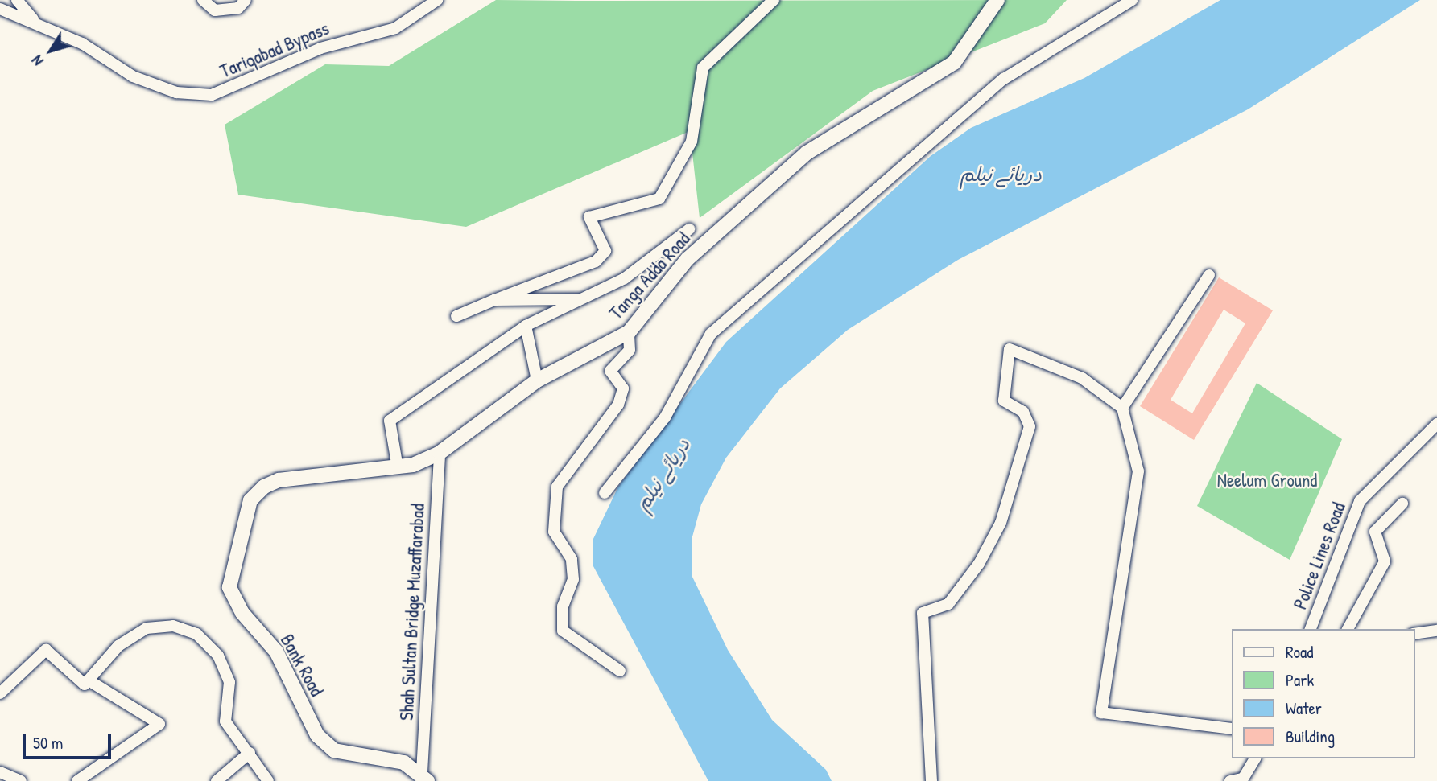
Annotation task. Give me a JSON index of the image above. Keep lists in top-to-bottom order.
{
  "streets": {
    "main road": ["Tanga Adda Road", "Bank Road"],
    "street": ["Tariqabad Bypass", "Police Lines Road", "Shah Sultan Bridge Muzaffarabad"]
  },
  "crossings": [
    ["Tanga Adda Road", "Shah Sultan Bridge Muzaffarabad"],
    ["Tanga Adda Road", "Bank Road"],
    ["Shah Sultan Bridge Muzaffarabad", "Bank Road"]
  ],
  "water": ["دریائے نیلم"],
  "parks": ["Neelum Ground"],
  "legend": [
    "Road",
    "Park",
    "Water",
    "Building"
  ],
  "scale_bar": "50 m",
  "north": "bottom left"
}
